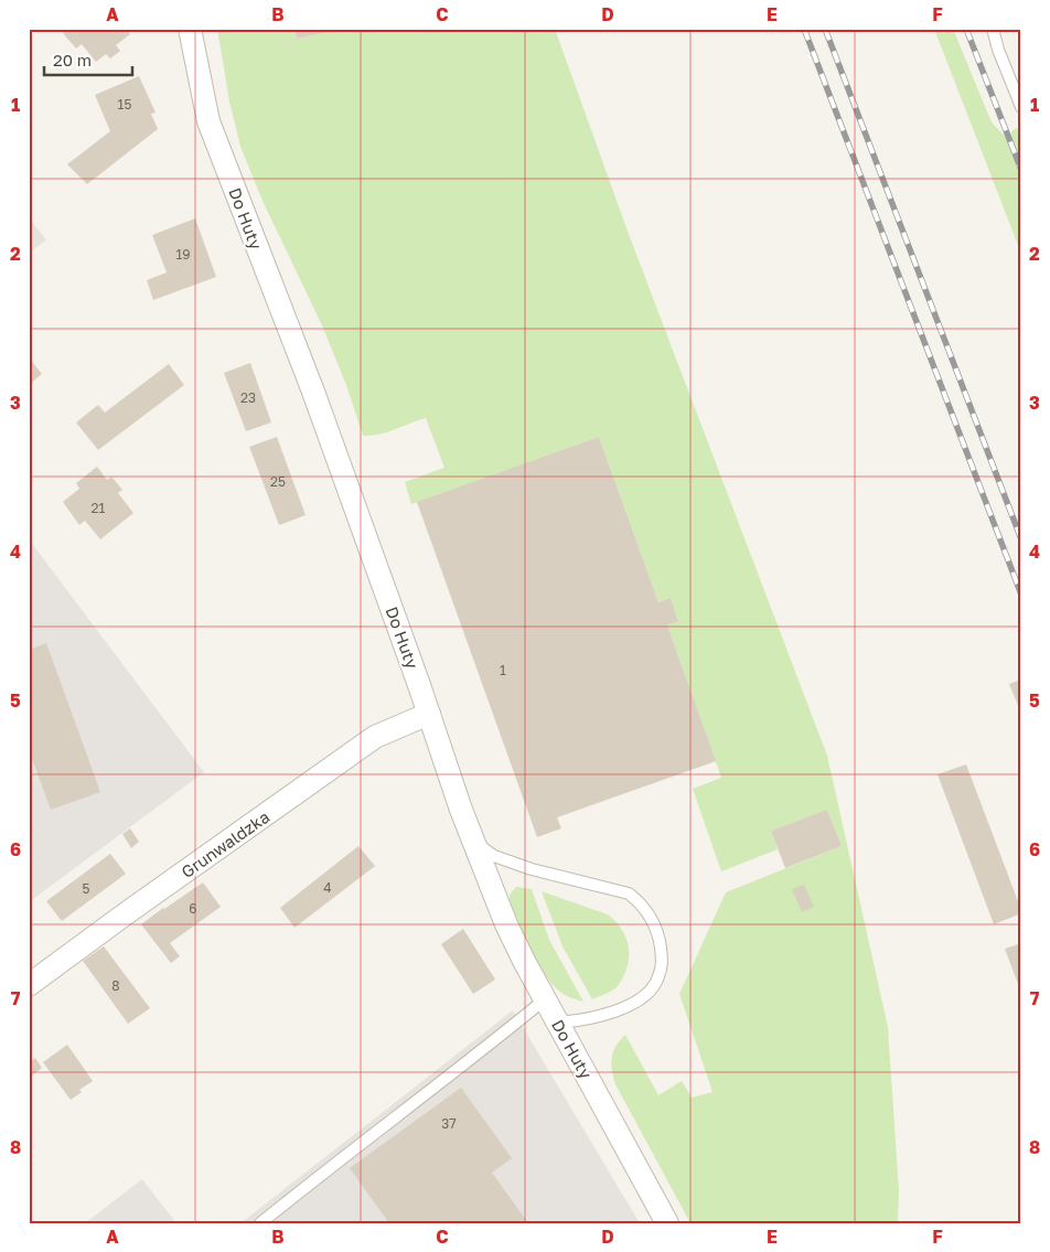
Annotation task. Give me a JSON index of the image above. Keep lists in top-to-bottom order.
{
  "streets": {
    "street": ["Do Huty", "Grunwaldzka"]
  },
  "crossings": [
    ["Do Huty", "Grunwaldzka"]
  ],
  "house_numbers": [
    "15",
    "19",
    "23",
    "25",
    "21",
    "1",
    "4",
    "5",
    "6",
    "8",
    "37"
  ],
  "scale_bar": "20 m",
  "grid": {
    "columns": [
      "A",
      "B",
      "C",
      "D",
      "E",
      "F"
    ],
    "rows": [
      "1",
      "2",
      "3",
      "4",
      "5",
      "6",
      "7",
      "8"
    ]
  }
}
